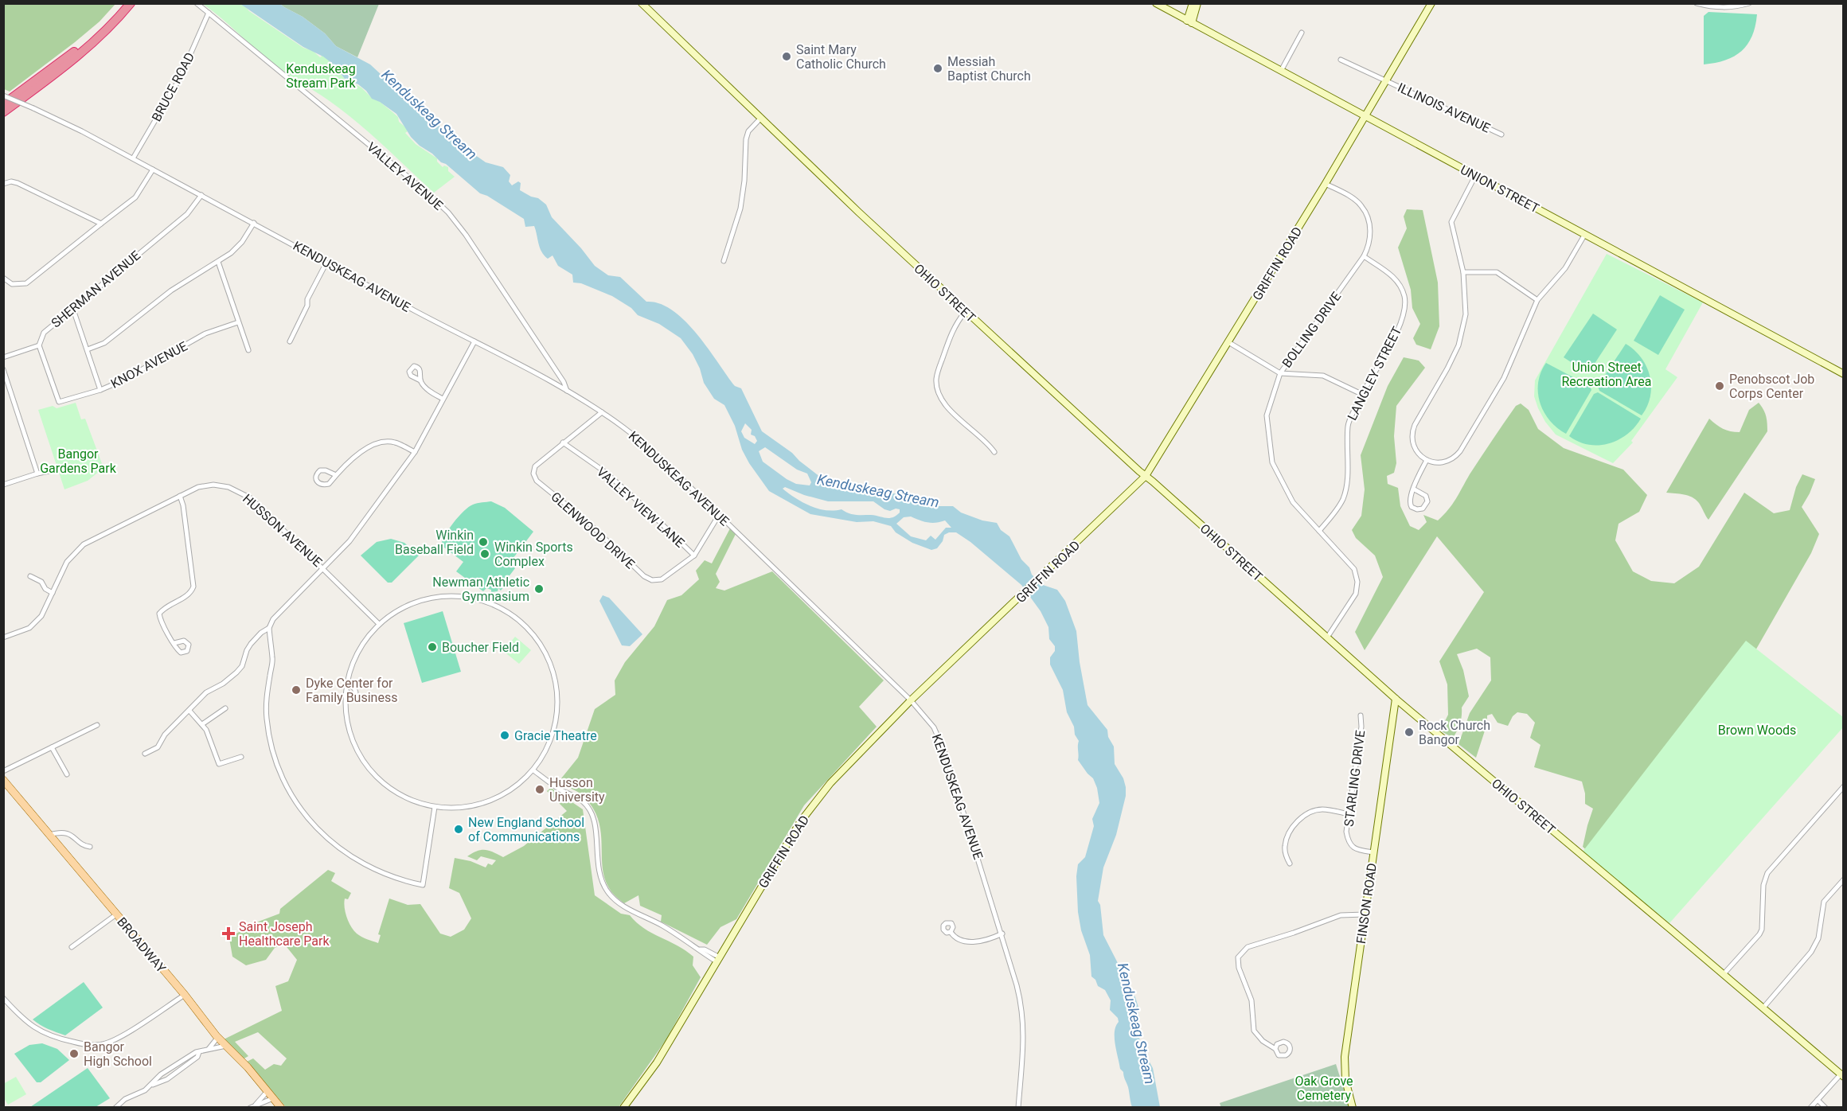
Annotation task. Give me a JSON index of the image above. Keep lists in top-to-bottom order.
{
  "streets": {
    "main road": ["BROADWAY"],
    "street": [
      "BRUCE ROAD",
      "ILLINOIS AVENUE",
      "VALLEY AVENUE",
      "UNION STREET",
      "GRIFFIN ROAD",
      "KENDUSKEAG AVENUE",
      "SHERMAN AVENUE",
      "OHIO STREET",
      "BOLLING DRIVE",
      "KNOX AVENUE",
      "LANGLEY STREET",
      "VALLEY VIEW LANE",
      "HUSSON AVENUE",
      "GLENWOOD DRIVE",
      "STARLING DRIVE",
      "FINSON ROAD"
    ]
  },
  "crossings": [
    ["BRUCE ROAD", "VALLEY AVENUE"],
    ["BRUCE ROAD", "KENDUSKEAG AVENUE"],
    ["ILLINOIS AVENUE", "GRIFFIN ROAD"],
    ["VALLEY AVENUE", "KENDUSKEAG AVENUE"],
    ["UNION STREET", "GRIFFIN ROAD"],
    ["GRIFFIN ROAD", "KENDUSKEAG AVENUE"],
    ["GRIFFIN ROAD", "OHIO STREET"],
    ["GRIFFIN ROAD", "BOLLING DRIVE"],
    ["KENDUSKEAG AVENUE", "SHERMAN AVENUE"],
    ["KENDUSKEAG AVENUE", "HUSSON AVENUE"],
    ["KENDUSKEAG AVENUE", "GLENWOOD DRIVE"],
    ["SHERMAN AVENUE", "KNOX AVENUE"],
    ["OHIO STREET", "BOLLING DRIVE"],
    ["OHIO STREET", "FINSON ROAD"],
    ["BOLLING DRIVE", "LANGLEY STREET"],
    ["VALLEY VIEW LANE", "GLENWOOD DRIVE"],
    ["STARLING DRIVE", "FINSON ROAD"]
  ],
  "water": ["Kenduskeag Stream"],
  "parks": [
    "Kenduskeag Stream Park",
    "Union Street Recreation Area",
    "Bangor Gardens Park",
    "Brown Woods",
    "Oak Grove Cemetery"
  ],
  "places": {
    "other": [
      "Saint Mary Catholic Church",
      "Messiah Baptist Church",
      "Penobscot Job Corps Center",
      "Winkin Baseball Field",
      "Winkin Sports Complex",
      "Newman Athletic Gymnasium",
      "Boucher Field",
      "Dyke Center for Family Business",
      "Rock Church Bangor",
      "Gracie Theatre",
      "Husson University",
      "New England School of Communications",
      "Bangor High School"
    ],
    "health": ["Saint Joseph Healthcare Park"]
  }
}
